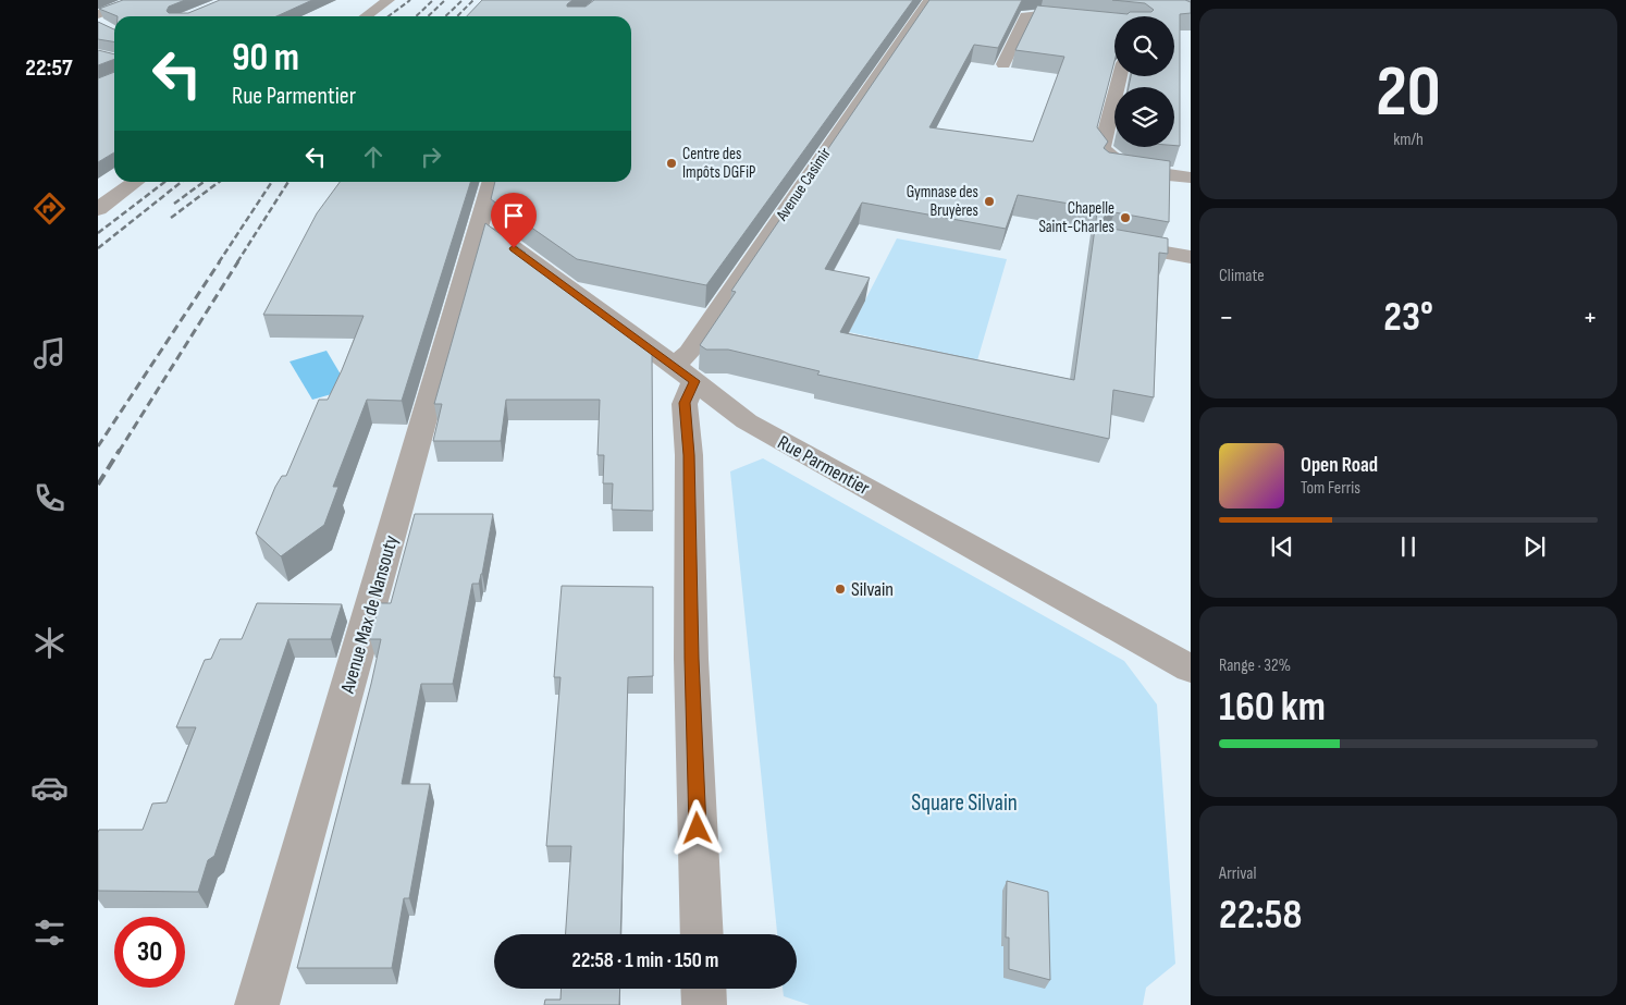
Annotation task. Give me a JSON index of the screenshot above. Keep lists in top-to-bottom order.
{
  "streets": {
    "street": ["Avenue Casimir", "Rue Parmentier", "Avenue Max de Nansouty"]
  },
  "crossings": [
    ["Avenue Casimir", "Rue Parmentier"],
    ["Rue Parmentier", "Avenue Max de Nansouty"]
  ],
  "parks": ["Square Silvain"],
  "places": [
    "Centre des Impôts DGFiP",
    "Gymnase des Bruyères",
    "Chapelle Saint-Charles",
    "Silvain"
  ],
  "page": {
    "tabs": "22:57",
    "tile": [
      ["20", "km/h"],
      "Climate",
      ["Range · 32%", "160 km"],
      ["Arrival", "22:58"]
    ],
    "turn": ["90 m", "Rue Parmentier"],
    "heat": ["−", "23°", "+"],
    "song": ["Open Road", "Tom Ferris"],
    "limit": "30",
    "trip": "22:58 · 1 min · 150 m"
  }
}
